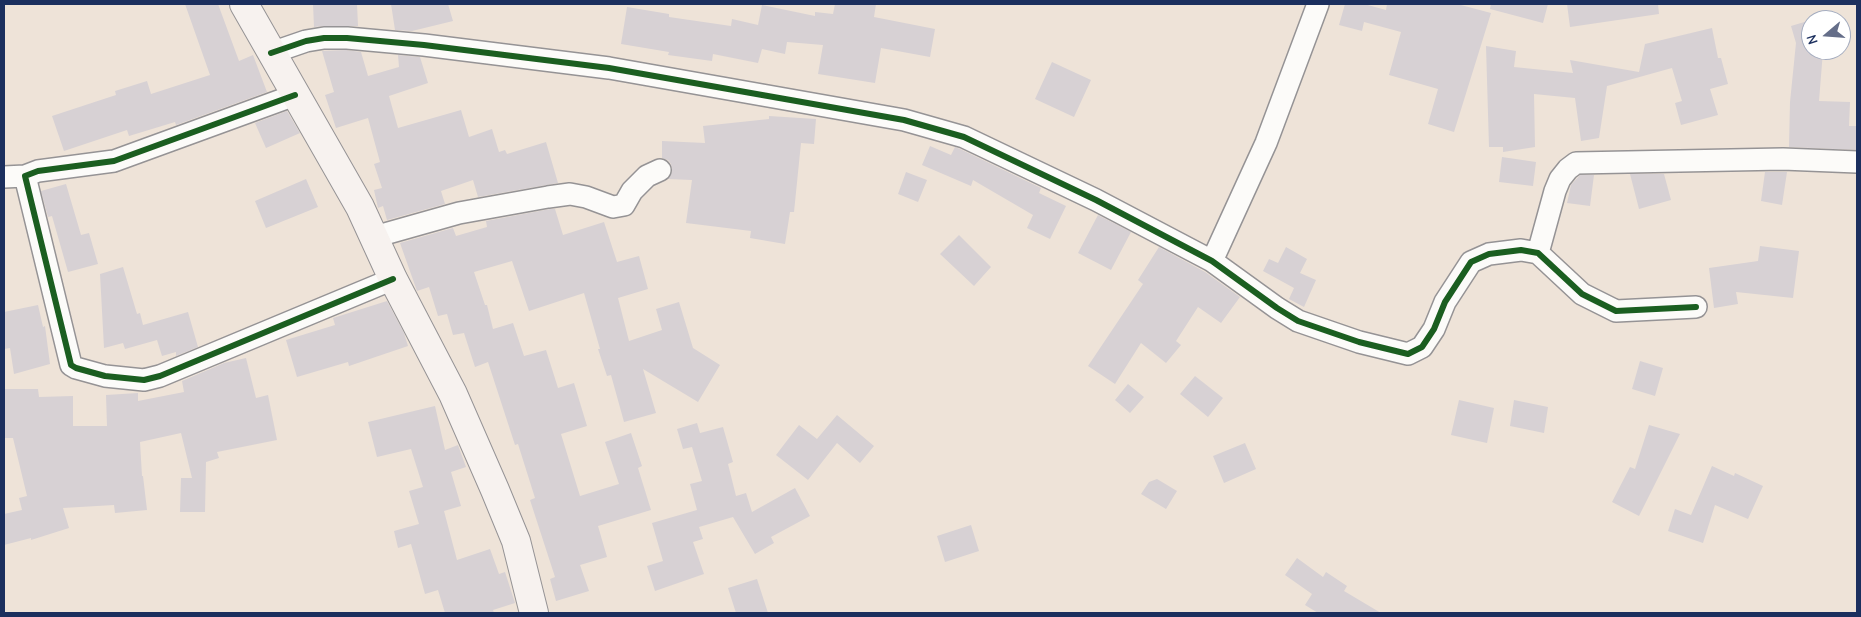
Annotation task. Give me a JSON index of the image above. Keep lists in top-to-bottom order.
{
  "north": "left"
}
